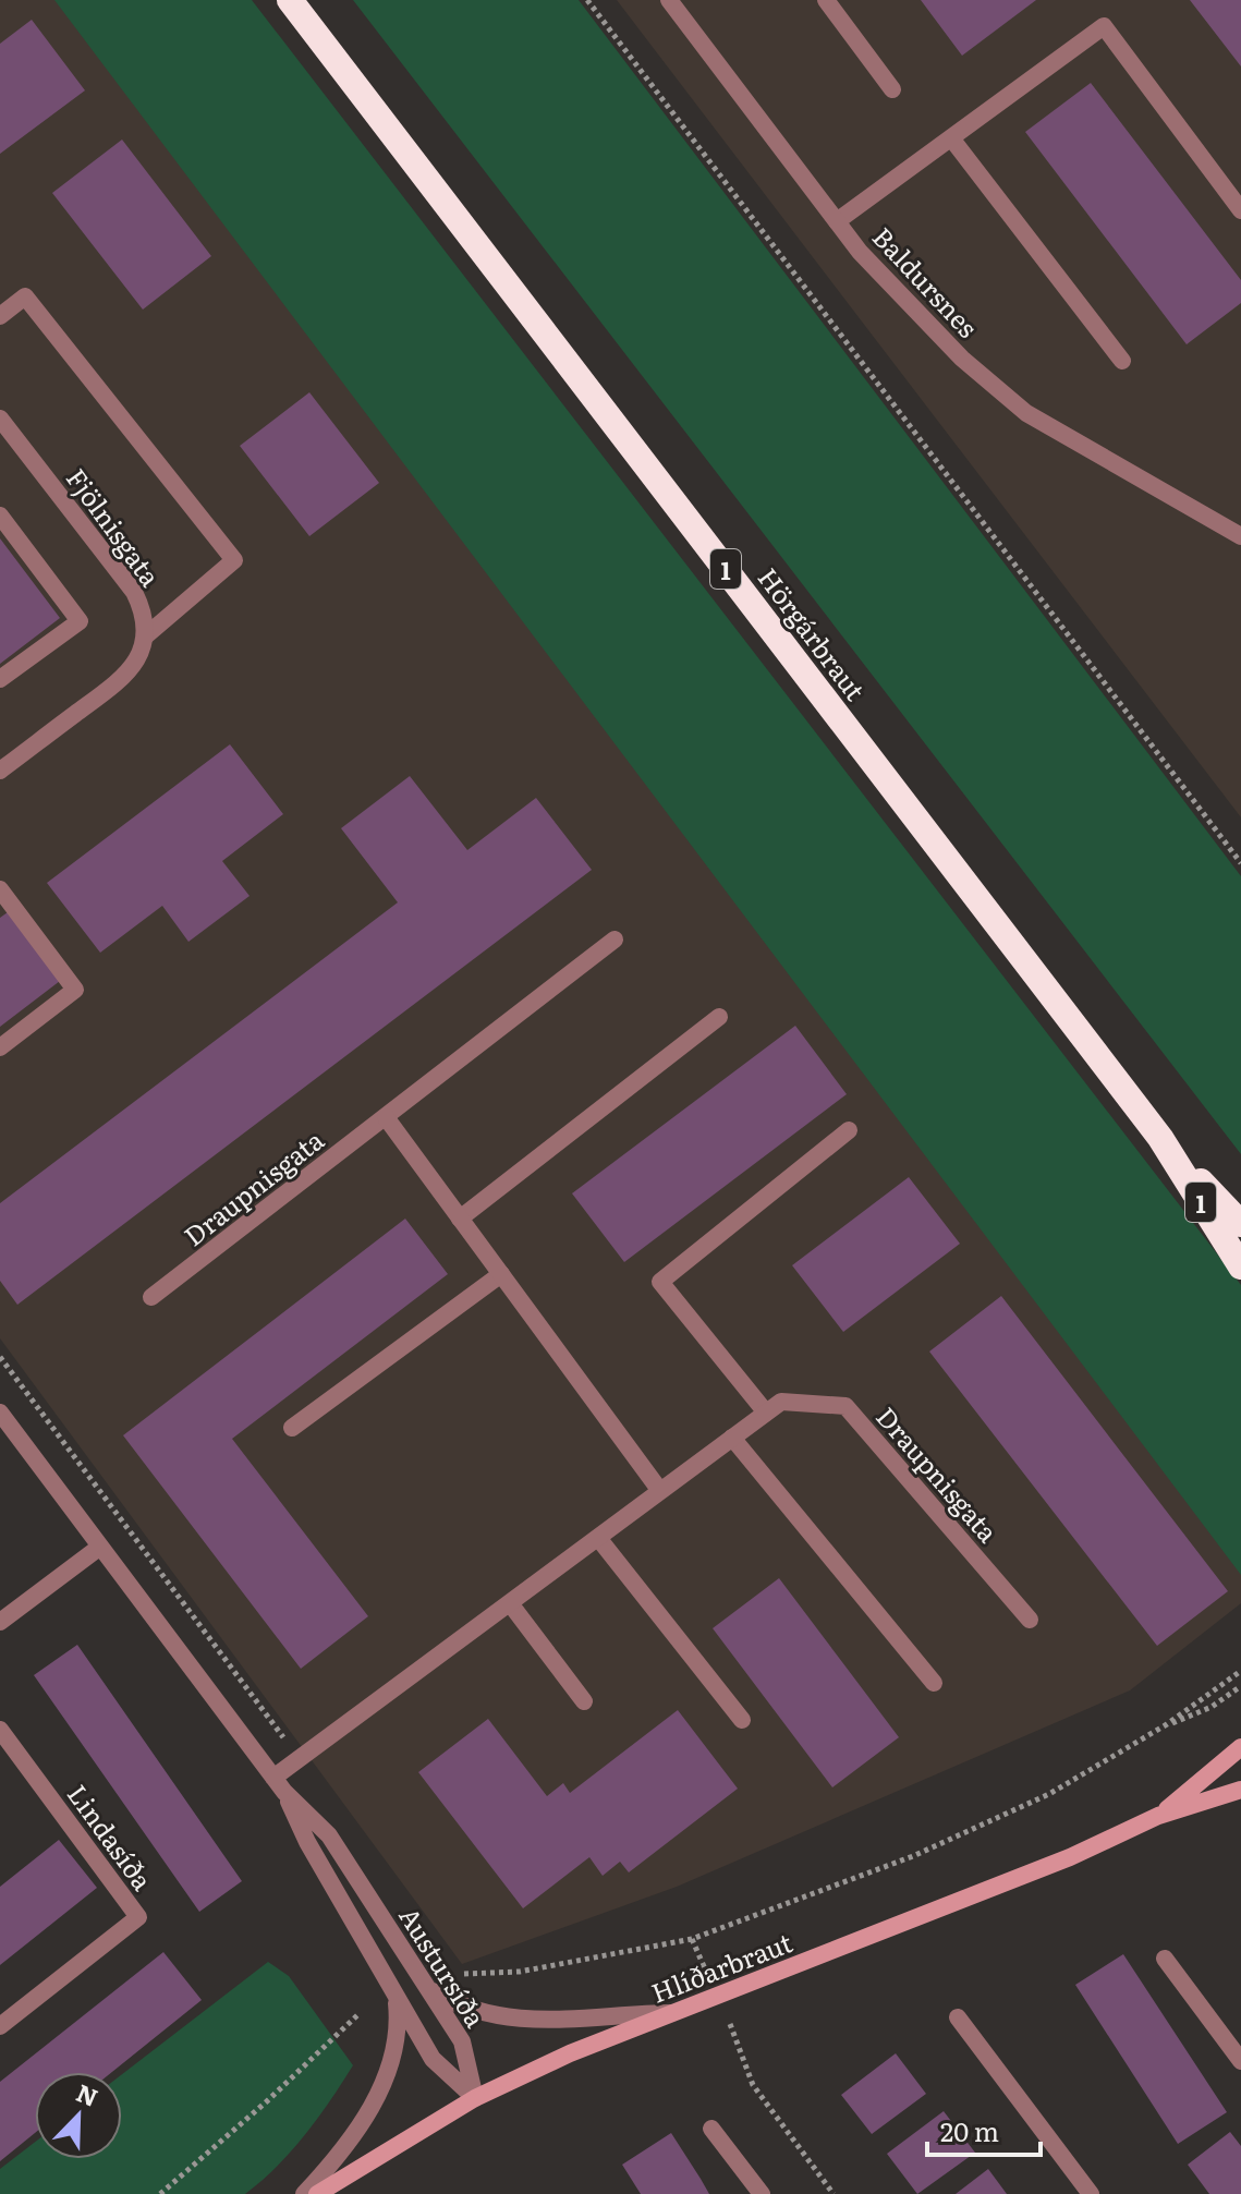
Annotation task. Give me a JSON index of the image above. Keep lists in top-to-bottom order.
{
  "streets": {
    "highway": ["1", "Hörgárbraut"],
    "main road": ["Hlíðarbraut"],
    "street": [
      "Baldursnes",
      "Fjölnisgata",
      "Draupnisgata",
      "Lindasíða",
      "Austursíða"
    ]
  },
  "crossings": [
    ["Draupnisgata", "Austursíða"],
    ["Austursíða", "Hlíðarbraut"]
  ],
  "scale_bar": "20 m",
  "north": "top right"
}
